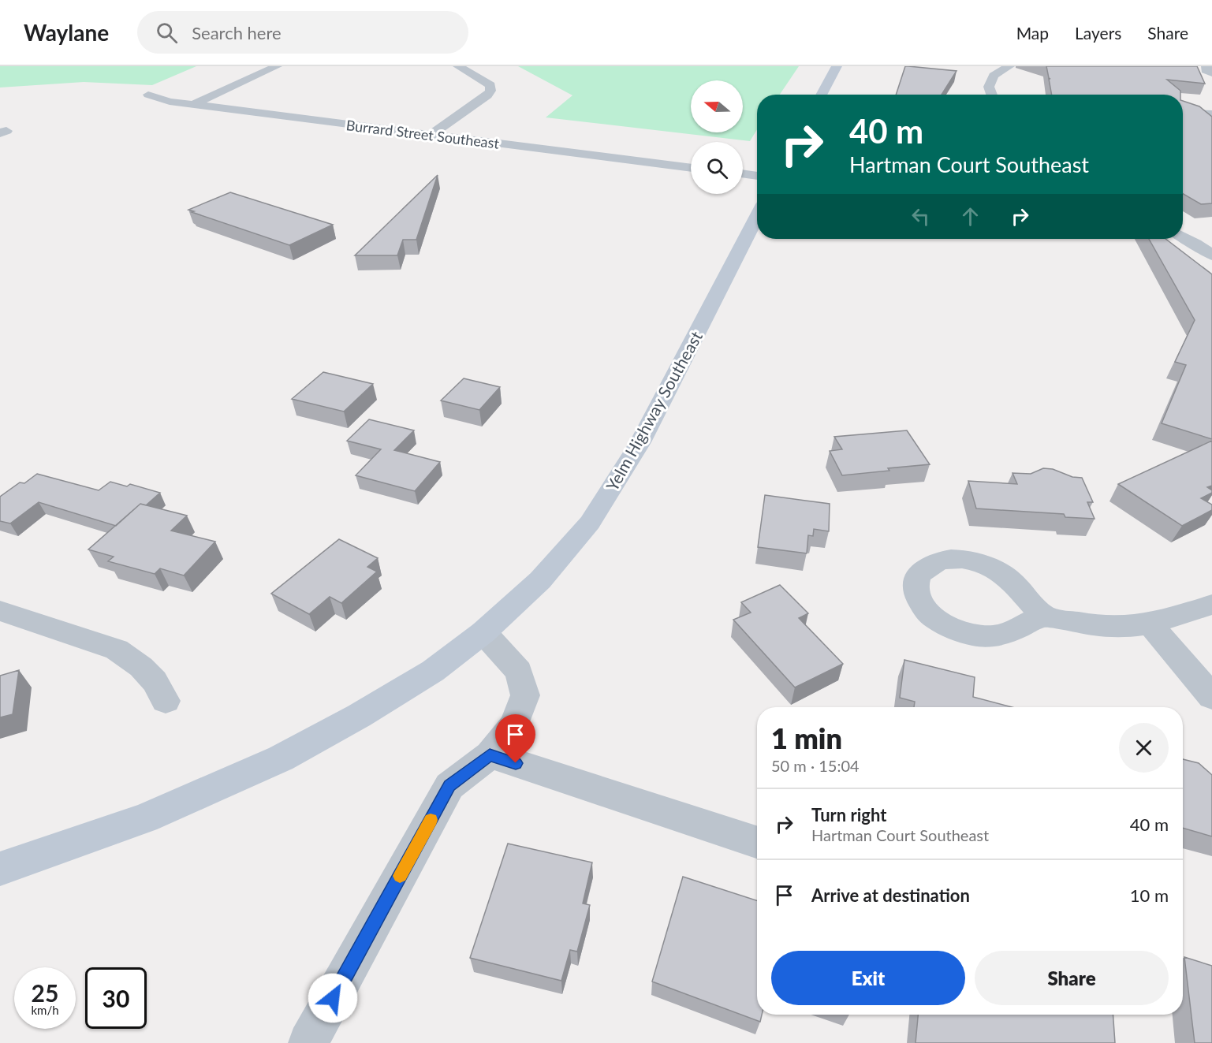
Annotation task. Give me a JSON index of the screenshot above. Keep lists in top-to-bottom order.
{
  "streets": {
    "main road": ["Yelm Highway Southeast"],
    "street": ["Burrard Street Southeast"]
  },
  "north": "left",
  "page": {
    "header": "Waylane",
    "search": "Search here",
    "nav": ["Map", "Layers", "Share"],
    "turn": ["40 m", "Hartman Court Southeast"],
    "heading": ["1 min", "50 m · 15:04"],
    "list": [
      {
        "name": "Turn right",
        "note": "Hartman Court Southeast",
        "value": "40 m"
      },
      {
        "name": "Arrive at destination",
        "value": "10 m"
      }
    ],
    "buttons": ["Exit", "Share"],
    "speed": "25 km/h",
    "limit": "30"
  }
}
